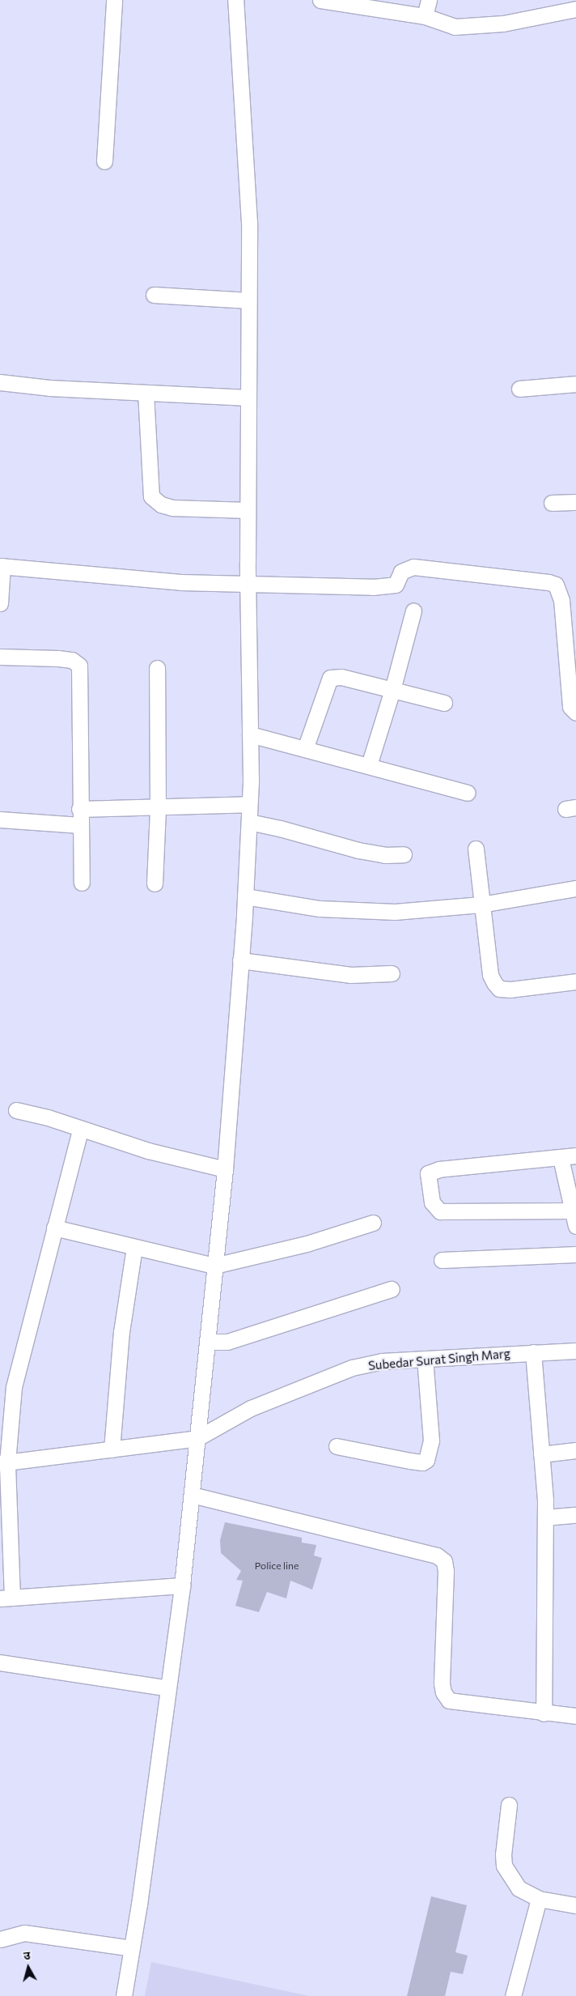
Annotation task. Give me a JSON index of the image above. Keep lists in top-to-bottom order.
{
  "streets": {
    "street": ["Subedar Surat Singh Marg"]
  },
  "house_numbers": ["Police line"],
  "north": "top"
}
